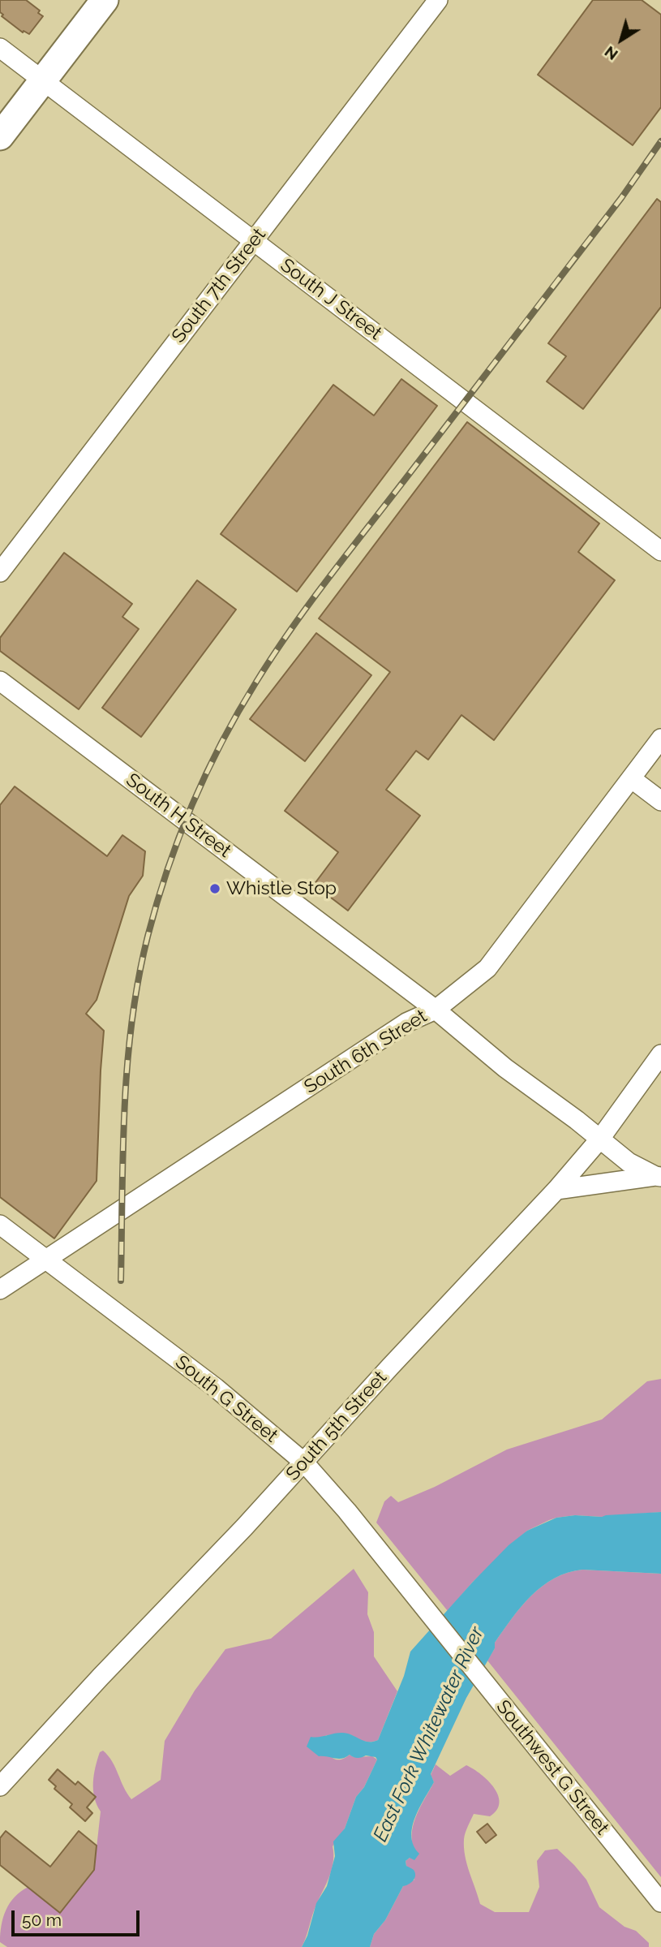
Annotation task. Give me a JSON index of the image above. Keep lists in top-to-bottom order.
{
  "streets": {
    "street": [
      "South 7th Street",
      "South J Street",
      "South H Street",
      "South 6th Street",
      "South G Street",
      "South 5th Street",
      "Southwest G Street"
    ]
  },
  "crossings": [
    ["South 7th Street", "South J Street"],
    ["South H Street", "South 6th Street"],
    ["South H Street", "South 5th Street"],
    ["South 6th Street", "South G Street"],
    ["South G Street", "South 5th Street"],
    ["South G Street", "Southwest G Street"]
  ],
  "water": ["East Fork Whitewater River"],
  "places": ["Whistle Stop"],
  "scale_bar": "50 m",
  "north": "bottom left"
}
